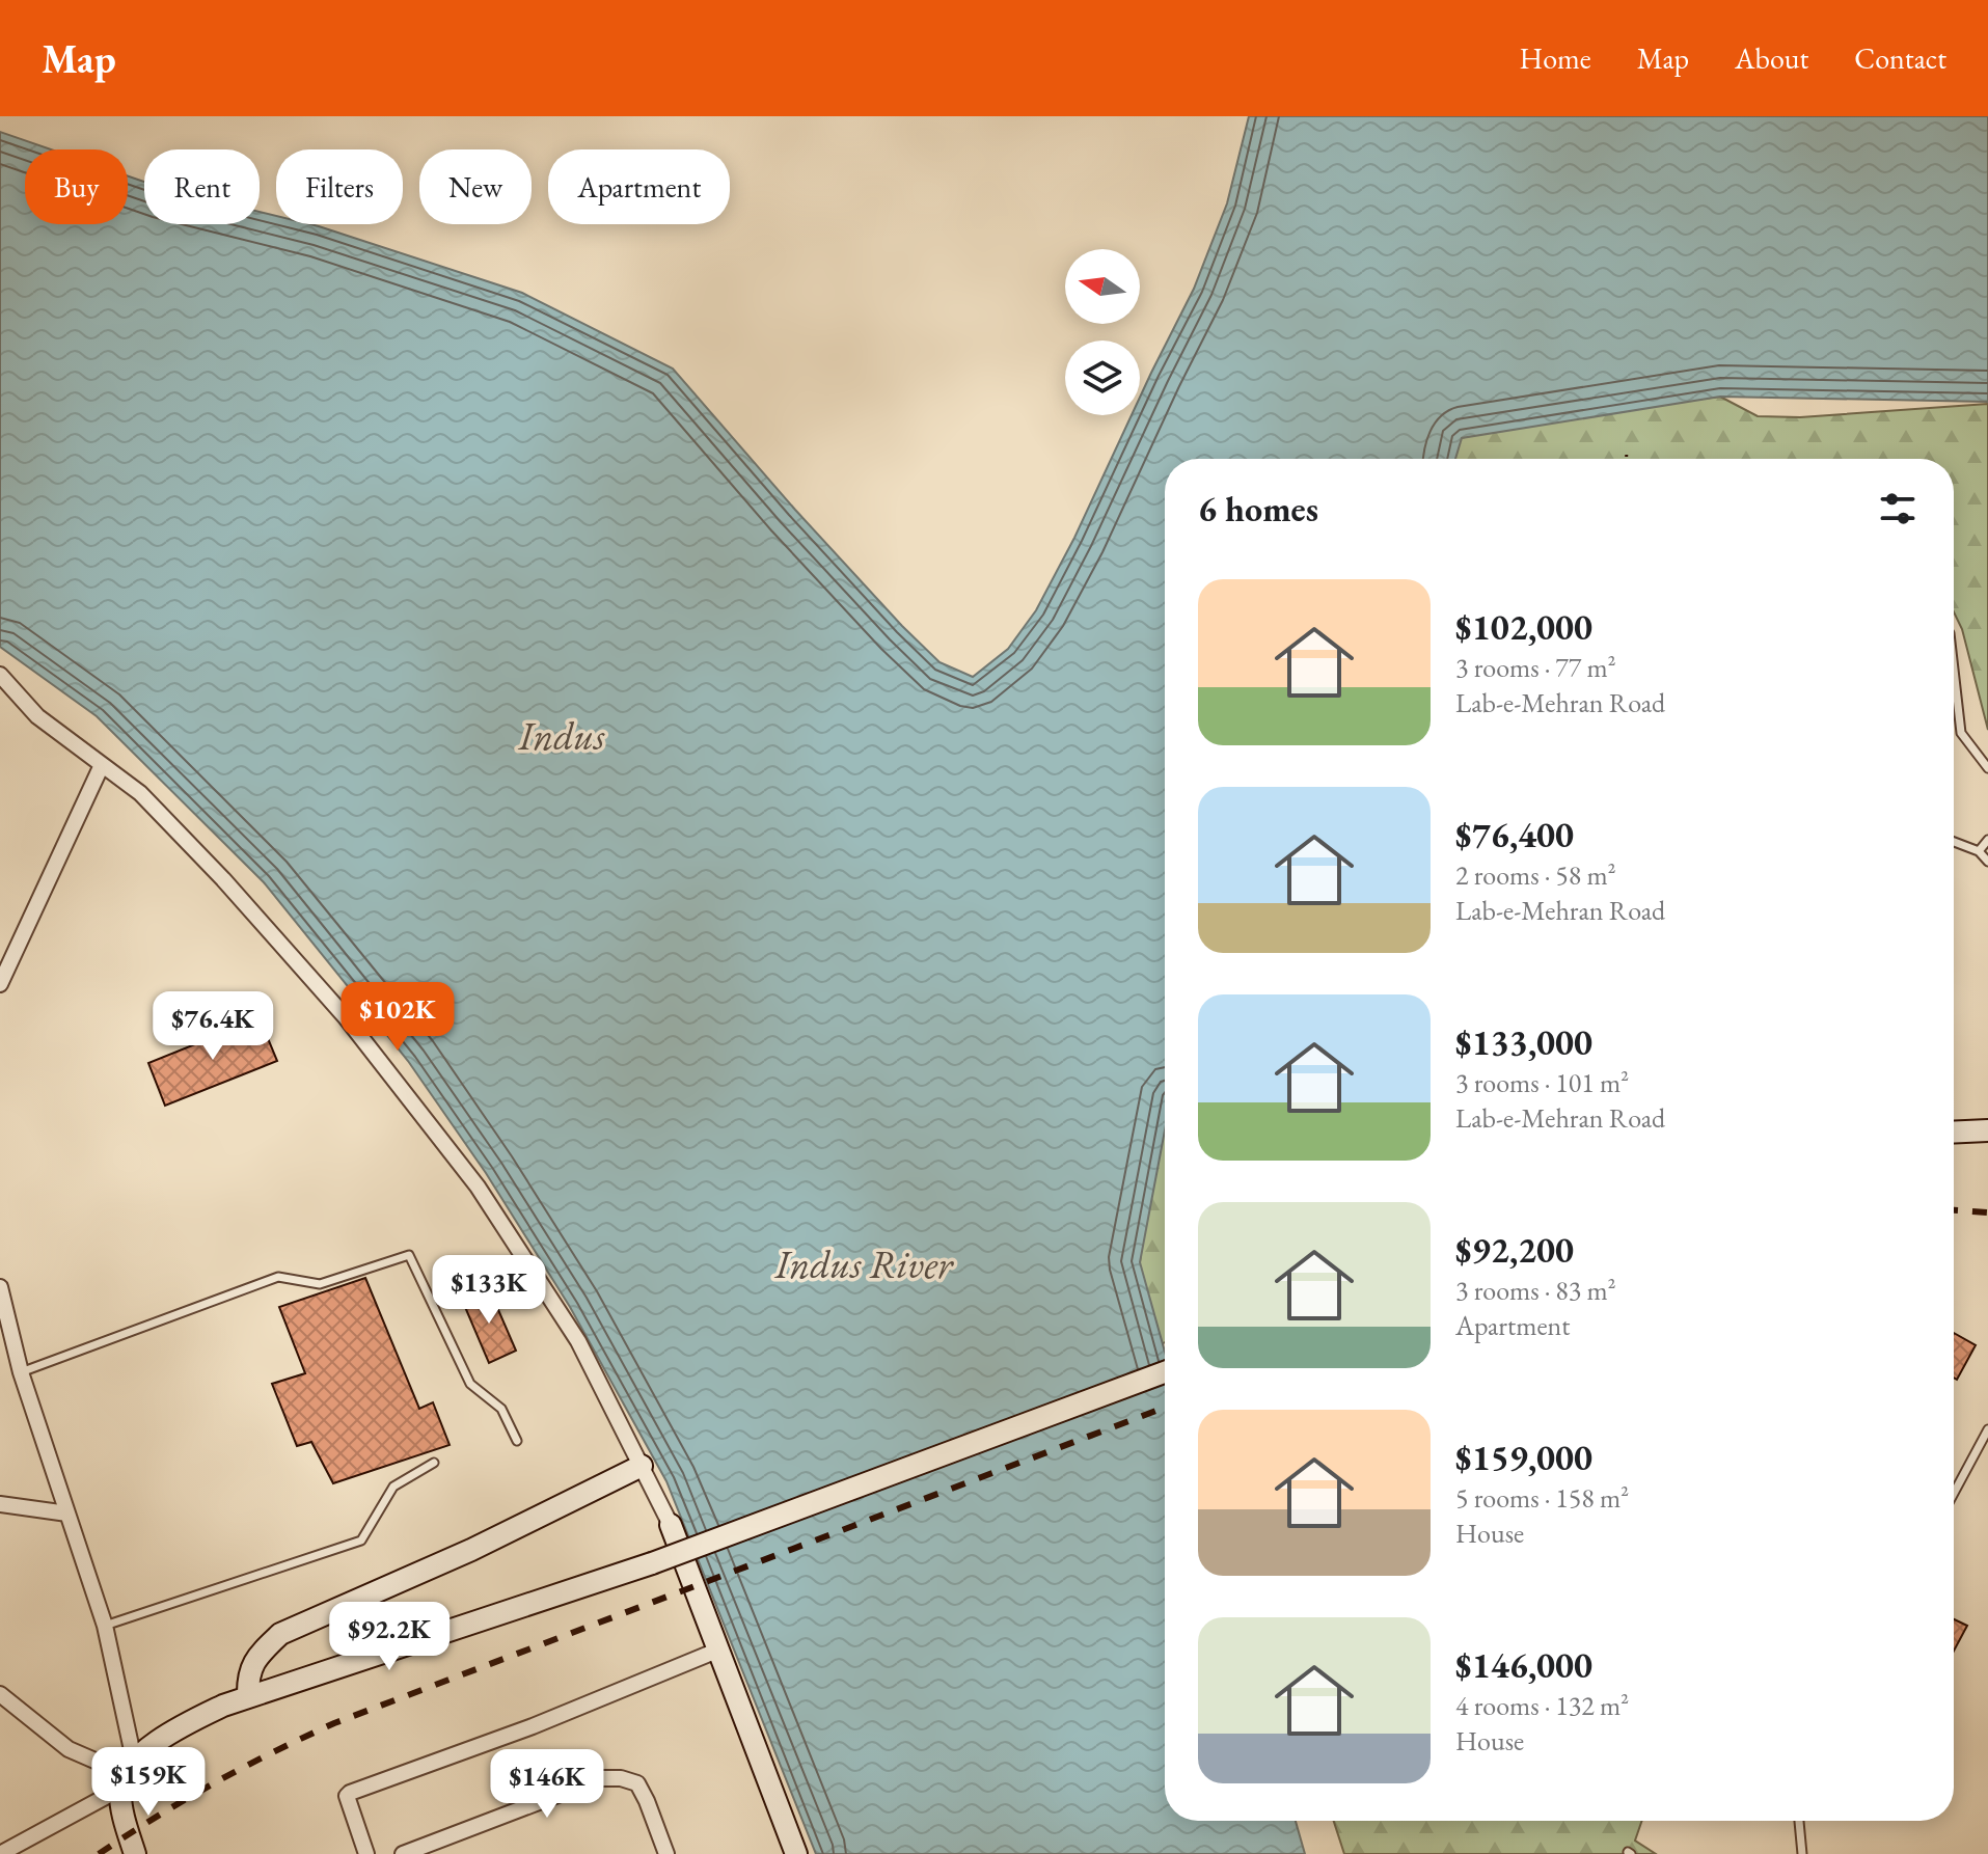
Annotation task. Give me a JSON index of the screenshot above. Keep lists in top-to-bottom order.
{
  "water": ["Indus", "Indus River"],
  "north": "left",
  "page": {
    "header": "Map",
    "nav": [
      "Home",
      "Map",
      "About",
      "Contact"
    ],
    "chip": [
      "Buy",
      "Rent",
      "Filters",
      "New",
      "Apartment"
    ],
    "heading": "6 homes",
    "list": [
      {
        "name": "$102,000",
        "note": "3 rooms · 77 m² · Lab-e-Mehran Road"
      },
      {
        "name": "$76,400",
        "note": "2 rooms · 58 m² · Lab-e-Mehran Road"
      },
      {
        "name": "$133,000",
        "note": "3 rooms · 101 m² · Lab-e-Mehran Road"
      },
      {
        "name": "$92,200",
        "note": "3 rooms · 83 m² · Apartment"
      },
      {
        "name": "$159,000",
        "note": "5 rooms · 158 m² · House"
      },
      {
        "name": "$146,000",
        "note": "4 rooms · 132 m² · House"
      }
    ],
    "price": [
      "$102K",
      "$76.4K",
      "$133K",
      "$92.2K",
      "$159K",
      "$146K"
    ]
  }
}
